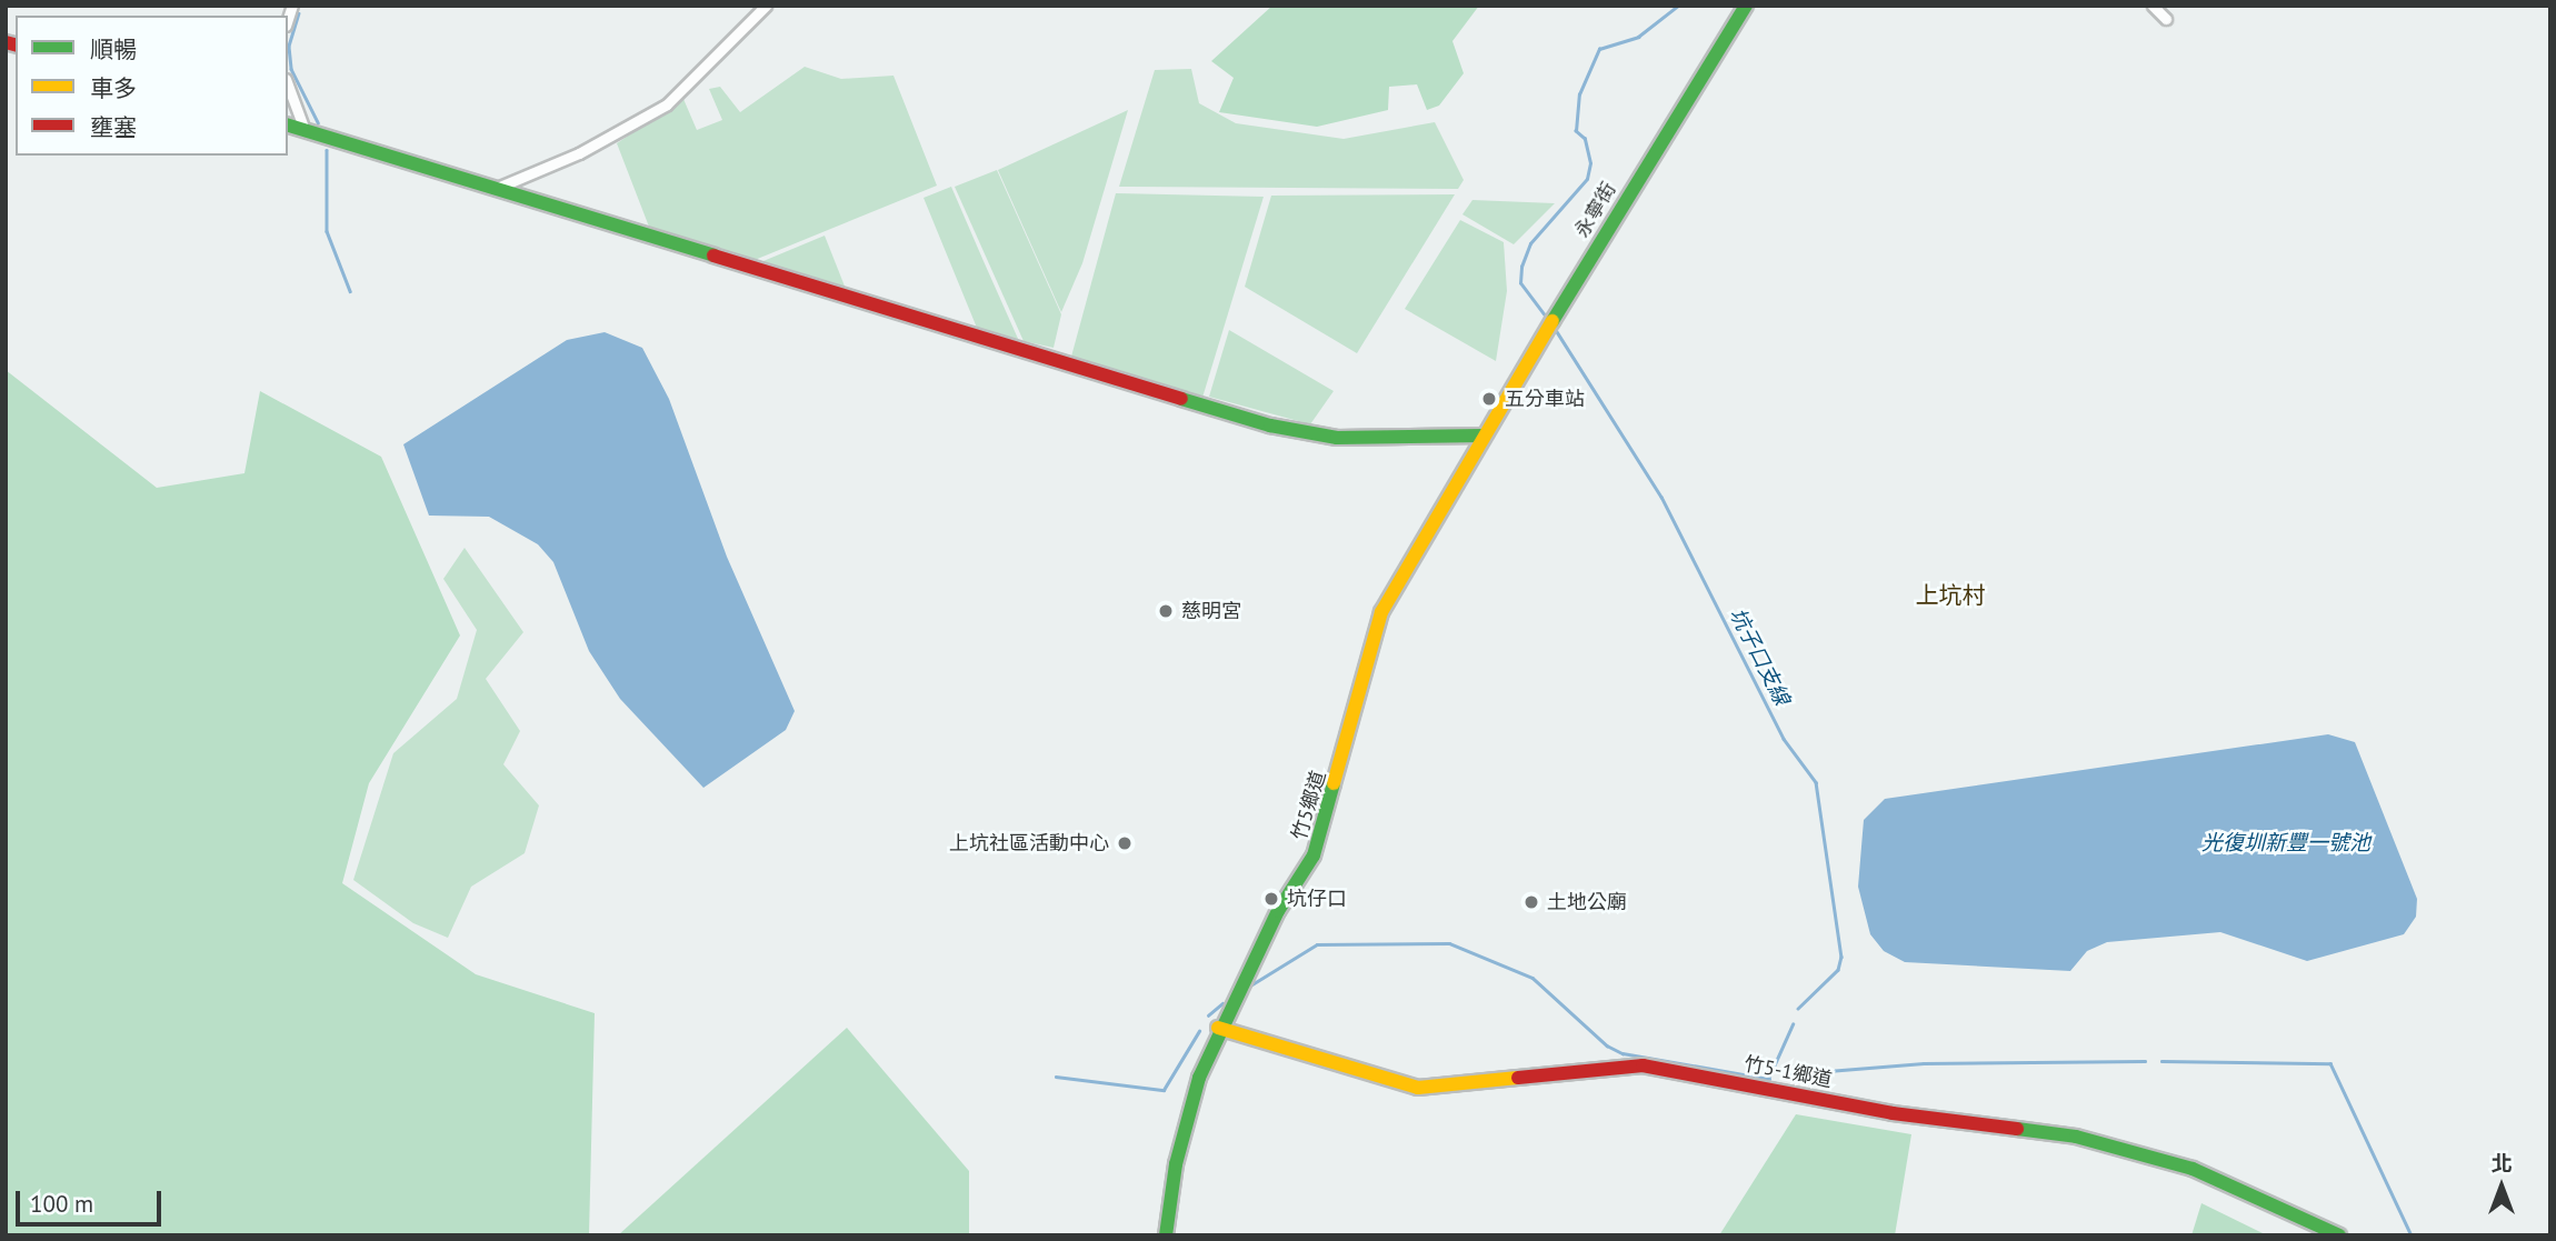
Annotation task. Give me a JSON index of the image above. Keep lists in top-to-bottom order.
{
  "streets": {
    "street": ["永寧街", "竹5鄉道", "竹5-1鄉道"]
  },
  "crossings": [
    ["永寧街", "竹5鄉道"],
    ["竹5鄉道", "竹5-1鄉道"]
  ],
  "districts": ["上坑村"],
  "water": ["坑子口支線", "光復圳新豐一號池"],
  "places": [
    "五分車站",
    "慈明宮",
    "上坑社區活動中心",
    "坑仔口",
    "土地公廟"
  ],
  "legend": ["順暢", "車多", "壅塞"],
  "scale_bar": "100 m",
  "north": "top"
}
